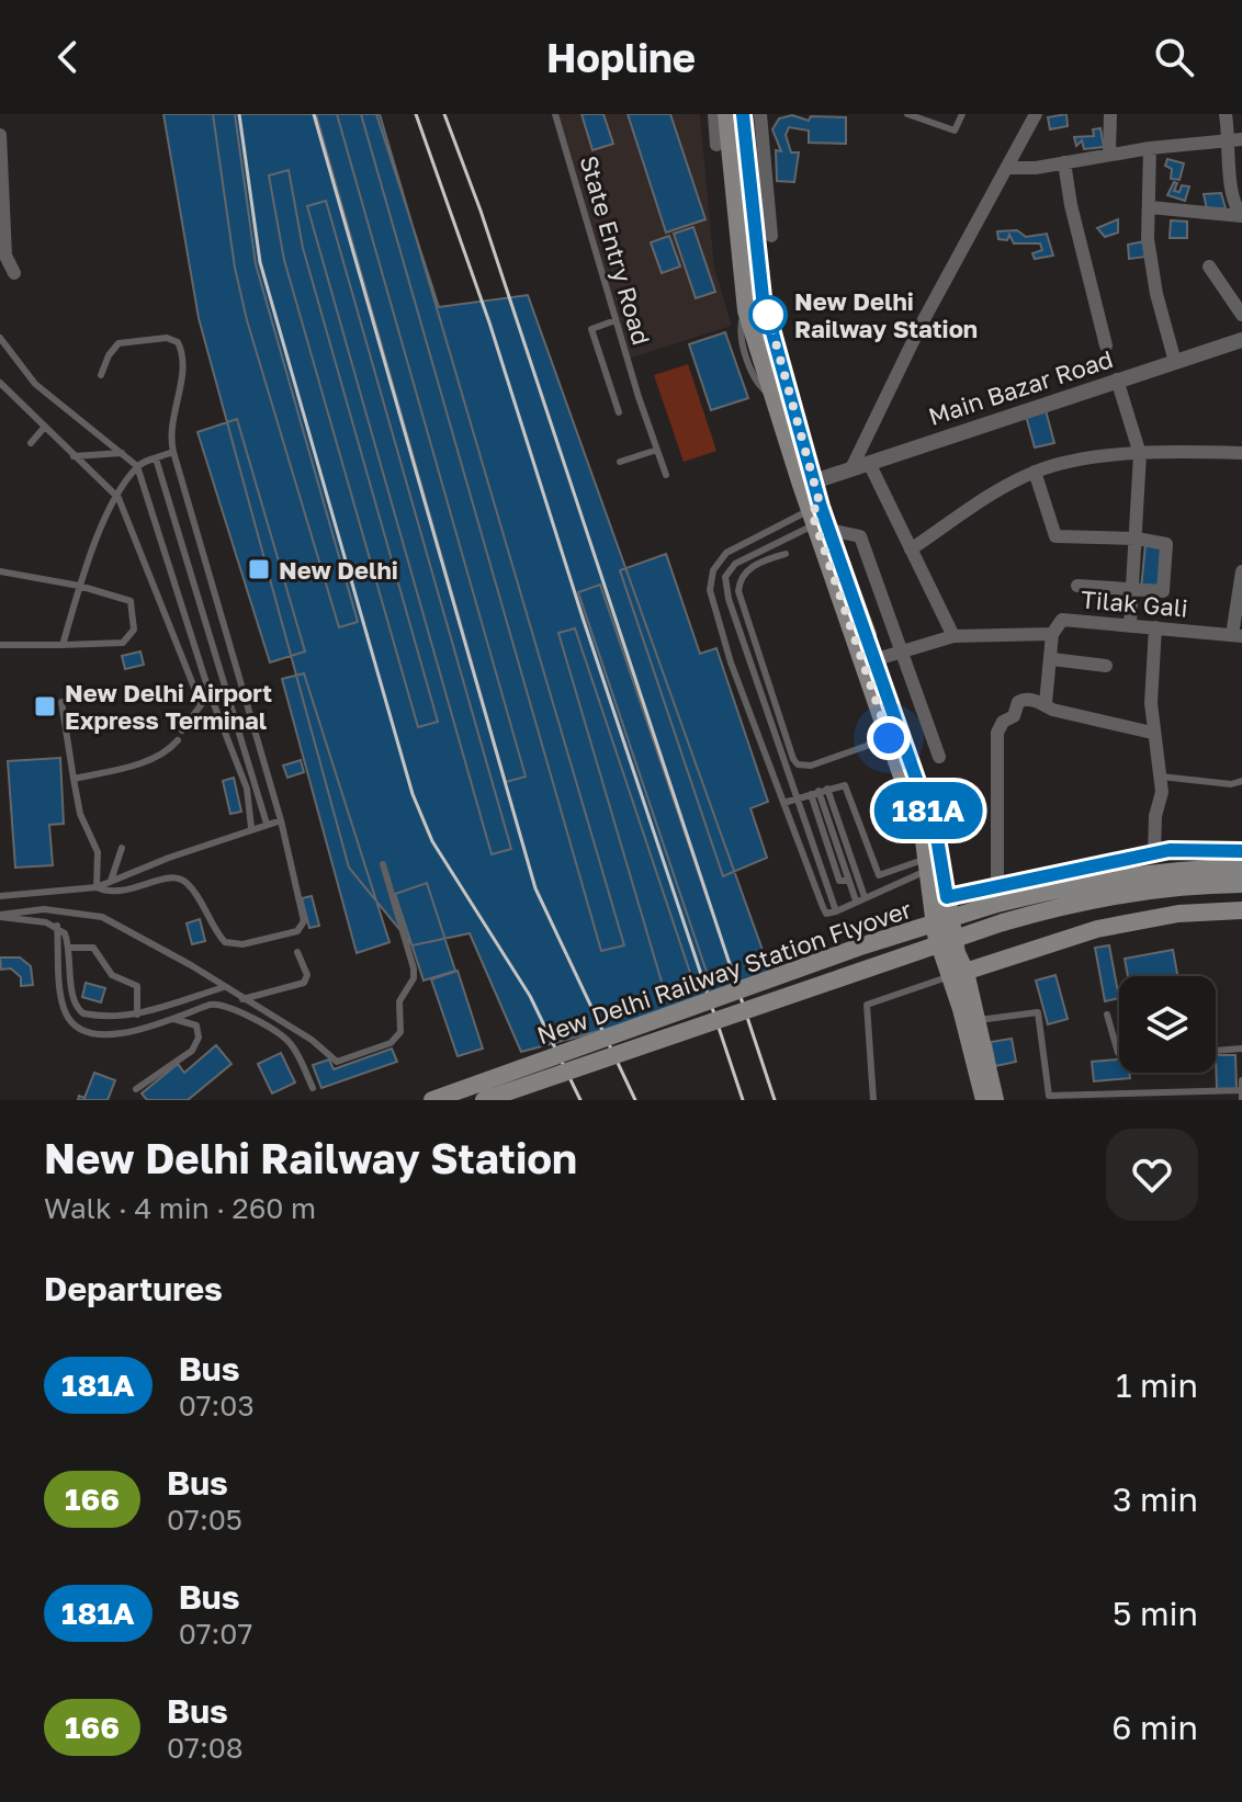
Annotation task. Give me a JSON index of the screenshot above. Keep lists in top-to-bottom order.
{
  "streets": {
    "main road": ["New Delhi Railway Station Flyover"],
    "street": ["Main Bazar Road", "Tilak Gali"],
    "lane": ["State Entry Road"]
  },
  "places": {
    "other": ["New Delhi Railway Station"],
    "transit": ["New Delhi", "New Delhi Airport Express Terminal"]
  },
  "lines": ["bus line 181A"],
  "page": {
    "header": "Hopline",
    "on_map": "181A",
    "heading": [
      ["New Delhi Railway Station", "Walk · 4 min · 260 m"],
      "Departures"
    ],
    "list": [
      {
        "mark": "181A",
        "name": "Bus",
        "note": "07:03",
        "value": "1 min"
      },
      {
        "mark": "166",
        "name": "Bus",
        "note": "07:05",
        "value": "3 min"
      },
      {
        "mark": "181A",
        "name": "Bus",
        "note": "07:07",
        "value": "5 min"
      },
      {
        "mark": "166",
        "name": "Bus",
        "note": "07:08",
        "value": "6 min"
      }
    ]
  }
}
